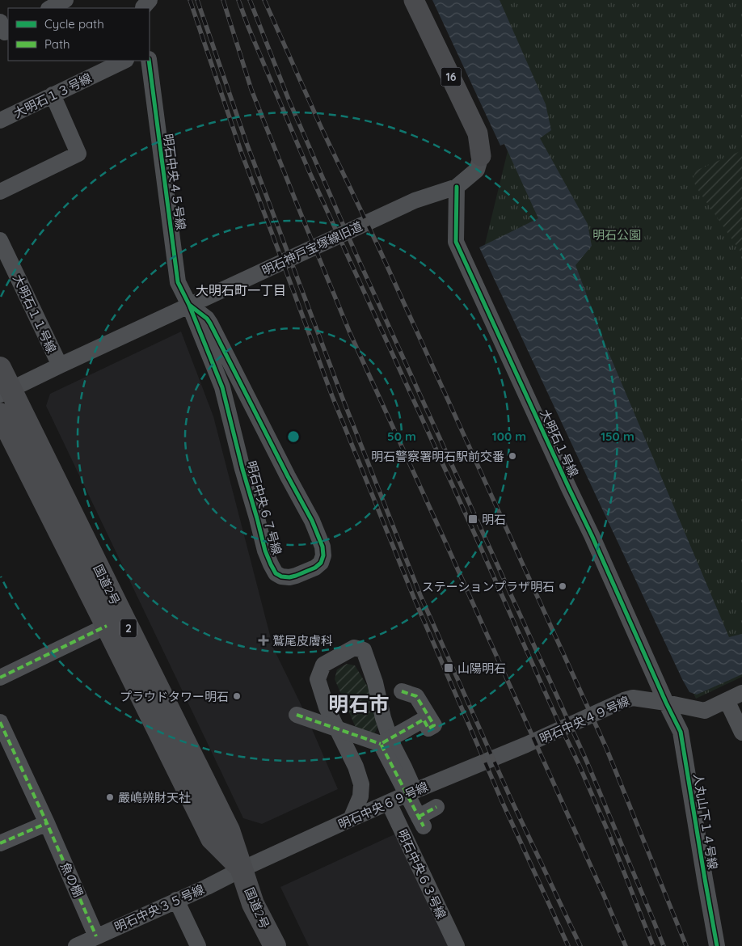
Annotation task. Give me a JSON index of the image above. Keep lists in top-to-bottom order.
{
  "streets": {
    "highway": ["国道2号", "2"],
    "main road": ["16"],
    "street": [
      "大明石１３号線",
      "明石中央４５号線",
      "明石神戸宝塚線旧道",
      "大明石１１号線",
      "大明石１号線",
      "明石中央６７号線",
      "明石中央４９号線",
      "明石中央６９号線",
      "人丸山下１４号線",
      "明石中央６３号線",
      "魚の棚",
      "明石中央３５号線"
    ]
  },
  "crossings": [
    ["16", "明石神戸宝塚線旧道"],
    ["明石中央４５号線", "明石神戸宝塚線旧道"],
    ["明石中央４５号線", "明石中央６７号線"],
    ["明石神戸宝塚線旧道", "大明石１１号線"],
    ["明石神戸宝塚線旧道", "大明石１号線"],
    ["明石神戸宝塚線旧道", "明石中央６７号線"],
    ["明石神戸宝塚線旧道", "国道2号"],
    ["大明石１号線", "明石中央４９号線"],
    ["大明石１号線", "人丸山下１４号線"],
    ["国道2号", "明石中央６９号線"],
    ["国道2号", "明石中央３５号線"],
    ["明石中央４９号線", "明石中央６９号線"],
    ["明石中央４９号線", "人丸山下１４号線"],
    ["明石中央６９号線", "明石中央６３号線"],
    ["明石中央６９号線", "明石中央３５号線"],
    ["魚の棚", "明石中央３５号線"]
  ],
  "districts": ["大明石町一丁目", "明石市"],
  "parks": ["明石公園"],
  "places": {
    "other": [
      "明石警察署明石駅前交番",
      "ステーションプラザ明石",
      "プラウドタワー明石",
      "嚴嶋辨財天社"
    ],
    "transit": ["明石", "山陽明石"],
    "health": ["鷲尾皮膚科"]
  },
  "legend": ["Cycle path", "Path"],
  "rings": ["50 m", "100 m", "150 m"]
}
